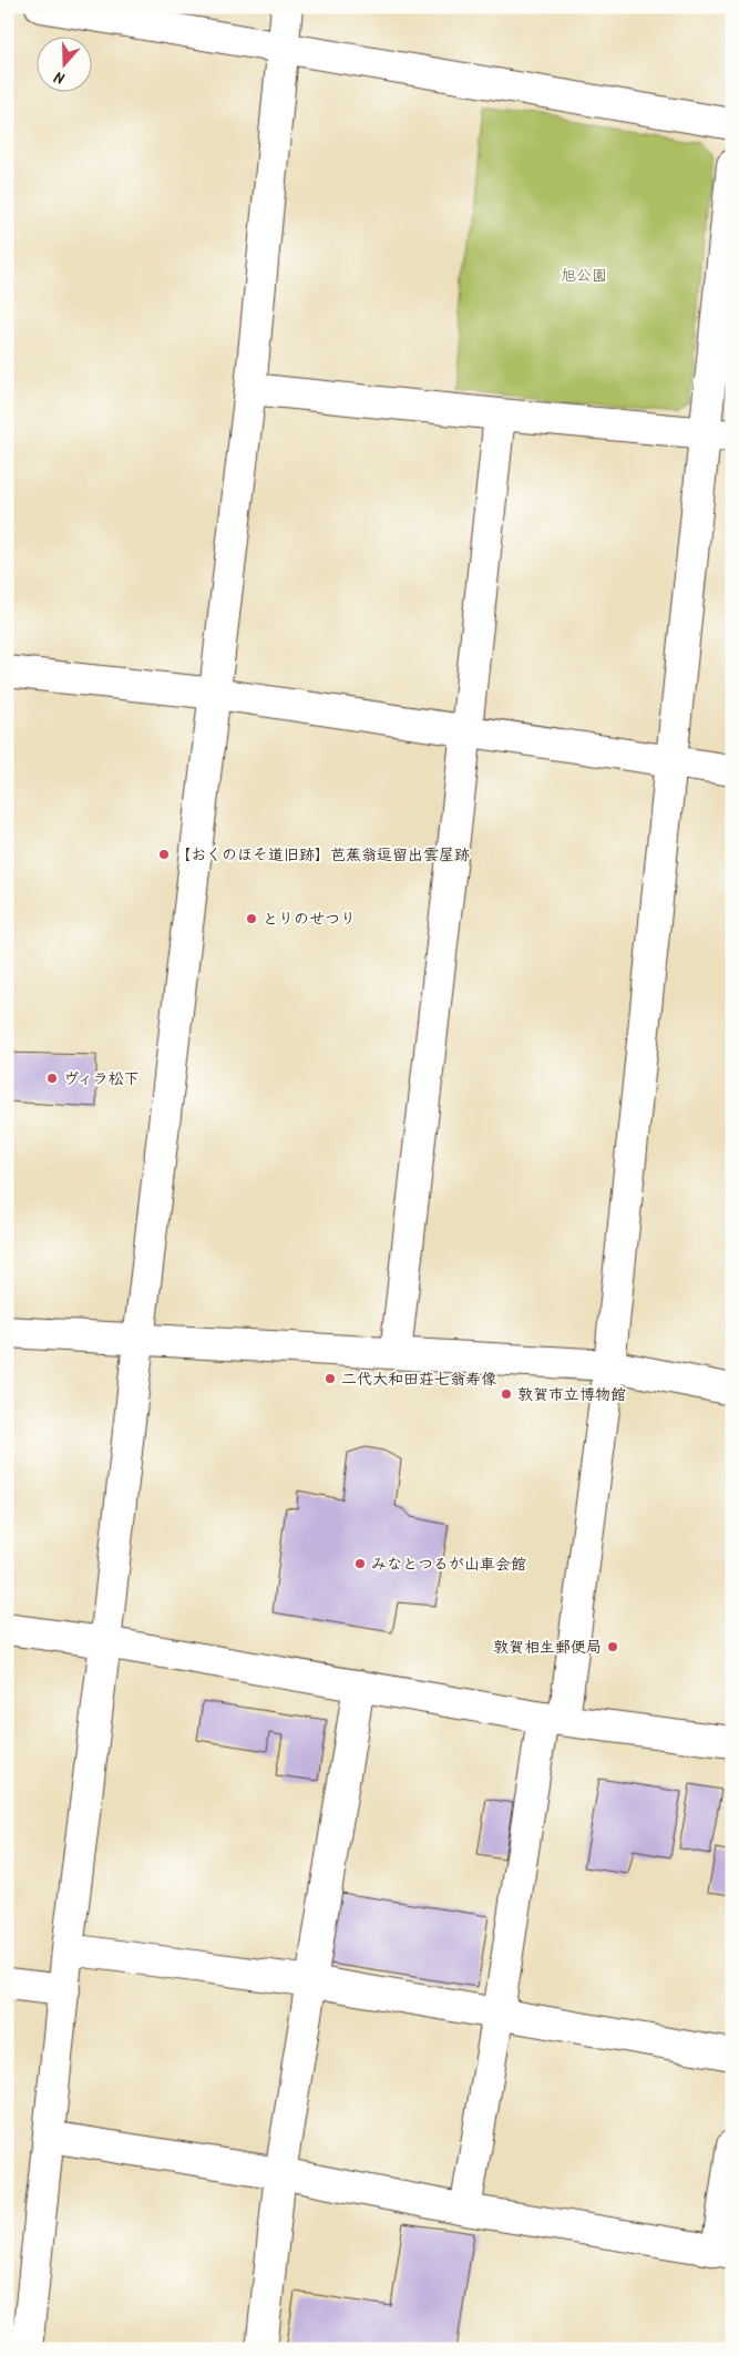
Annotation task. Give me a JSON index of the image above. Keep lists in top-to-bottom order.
{
  "parks": ["旭公園"],
  "places": [
    "【おくのほそ道旧跡】芭蕉翁逗留出雲屋跡",
    "とりのせつり",
    "ヴィラ松下",
    "二代大和田荘七翁寿像",
    "敦賀市立博物館",
    "みなとつるが山車会館",
    "敦賀相生郵便局"
  ],
  "north": "bottom"
}
